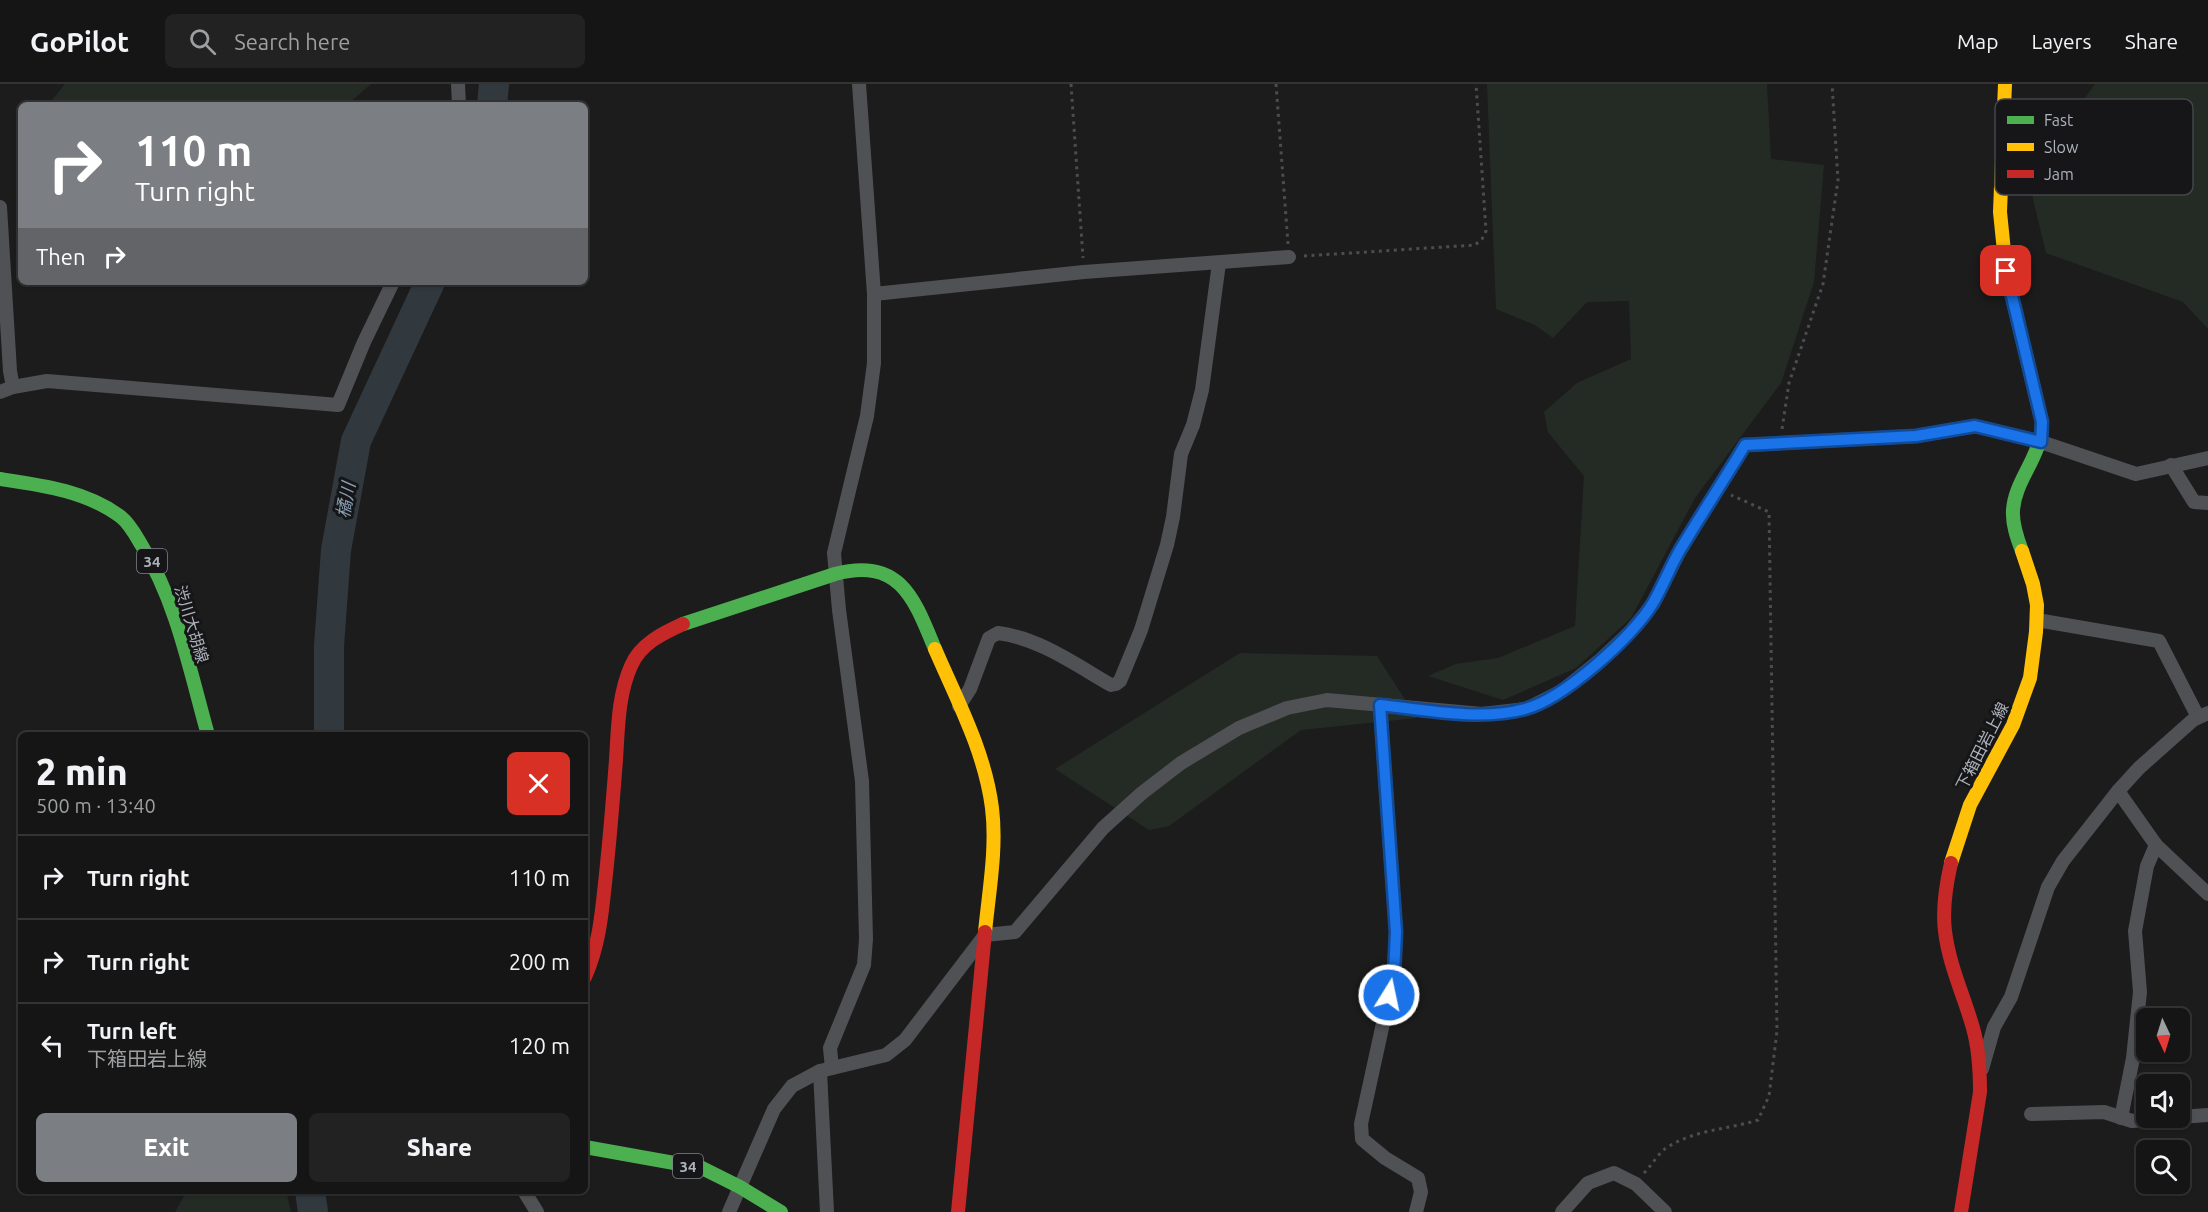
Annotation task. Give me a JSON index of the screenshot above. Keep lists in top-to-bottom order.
{
  "streets": {
    "main road": ["34", "渋川大胡線", "下箱田岩上線"]
  },
  "water": ["橘川"],
  "legend": ["Fast", "Slow", "Jam"],
  "north": "bottom",
  "page": {
    "header": "GoPilot",
    "search": "Search here",
    "nav": ["Map", "Layers", "Share"],
    "turn": ["110 m", "Turn right"],
    "then": "Then",
    "heading": ["2 min", "500 m · 13:40"],
    "list": [
      {
        "name": "Turn right",
        "value": "110 m"
      },
      {
        "name": "Turn right",
        "value": "200 m"
      },
      {
        "name": "Turn left",
        "note": "下箱田岩上線",
        "value": "120 m"
      }
    ],
    "buttons": ["Exit", "Share"]
  }
}
